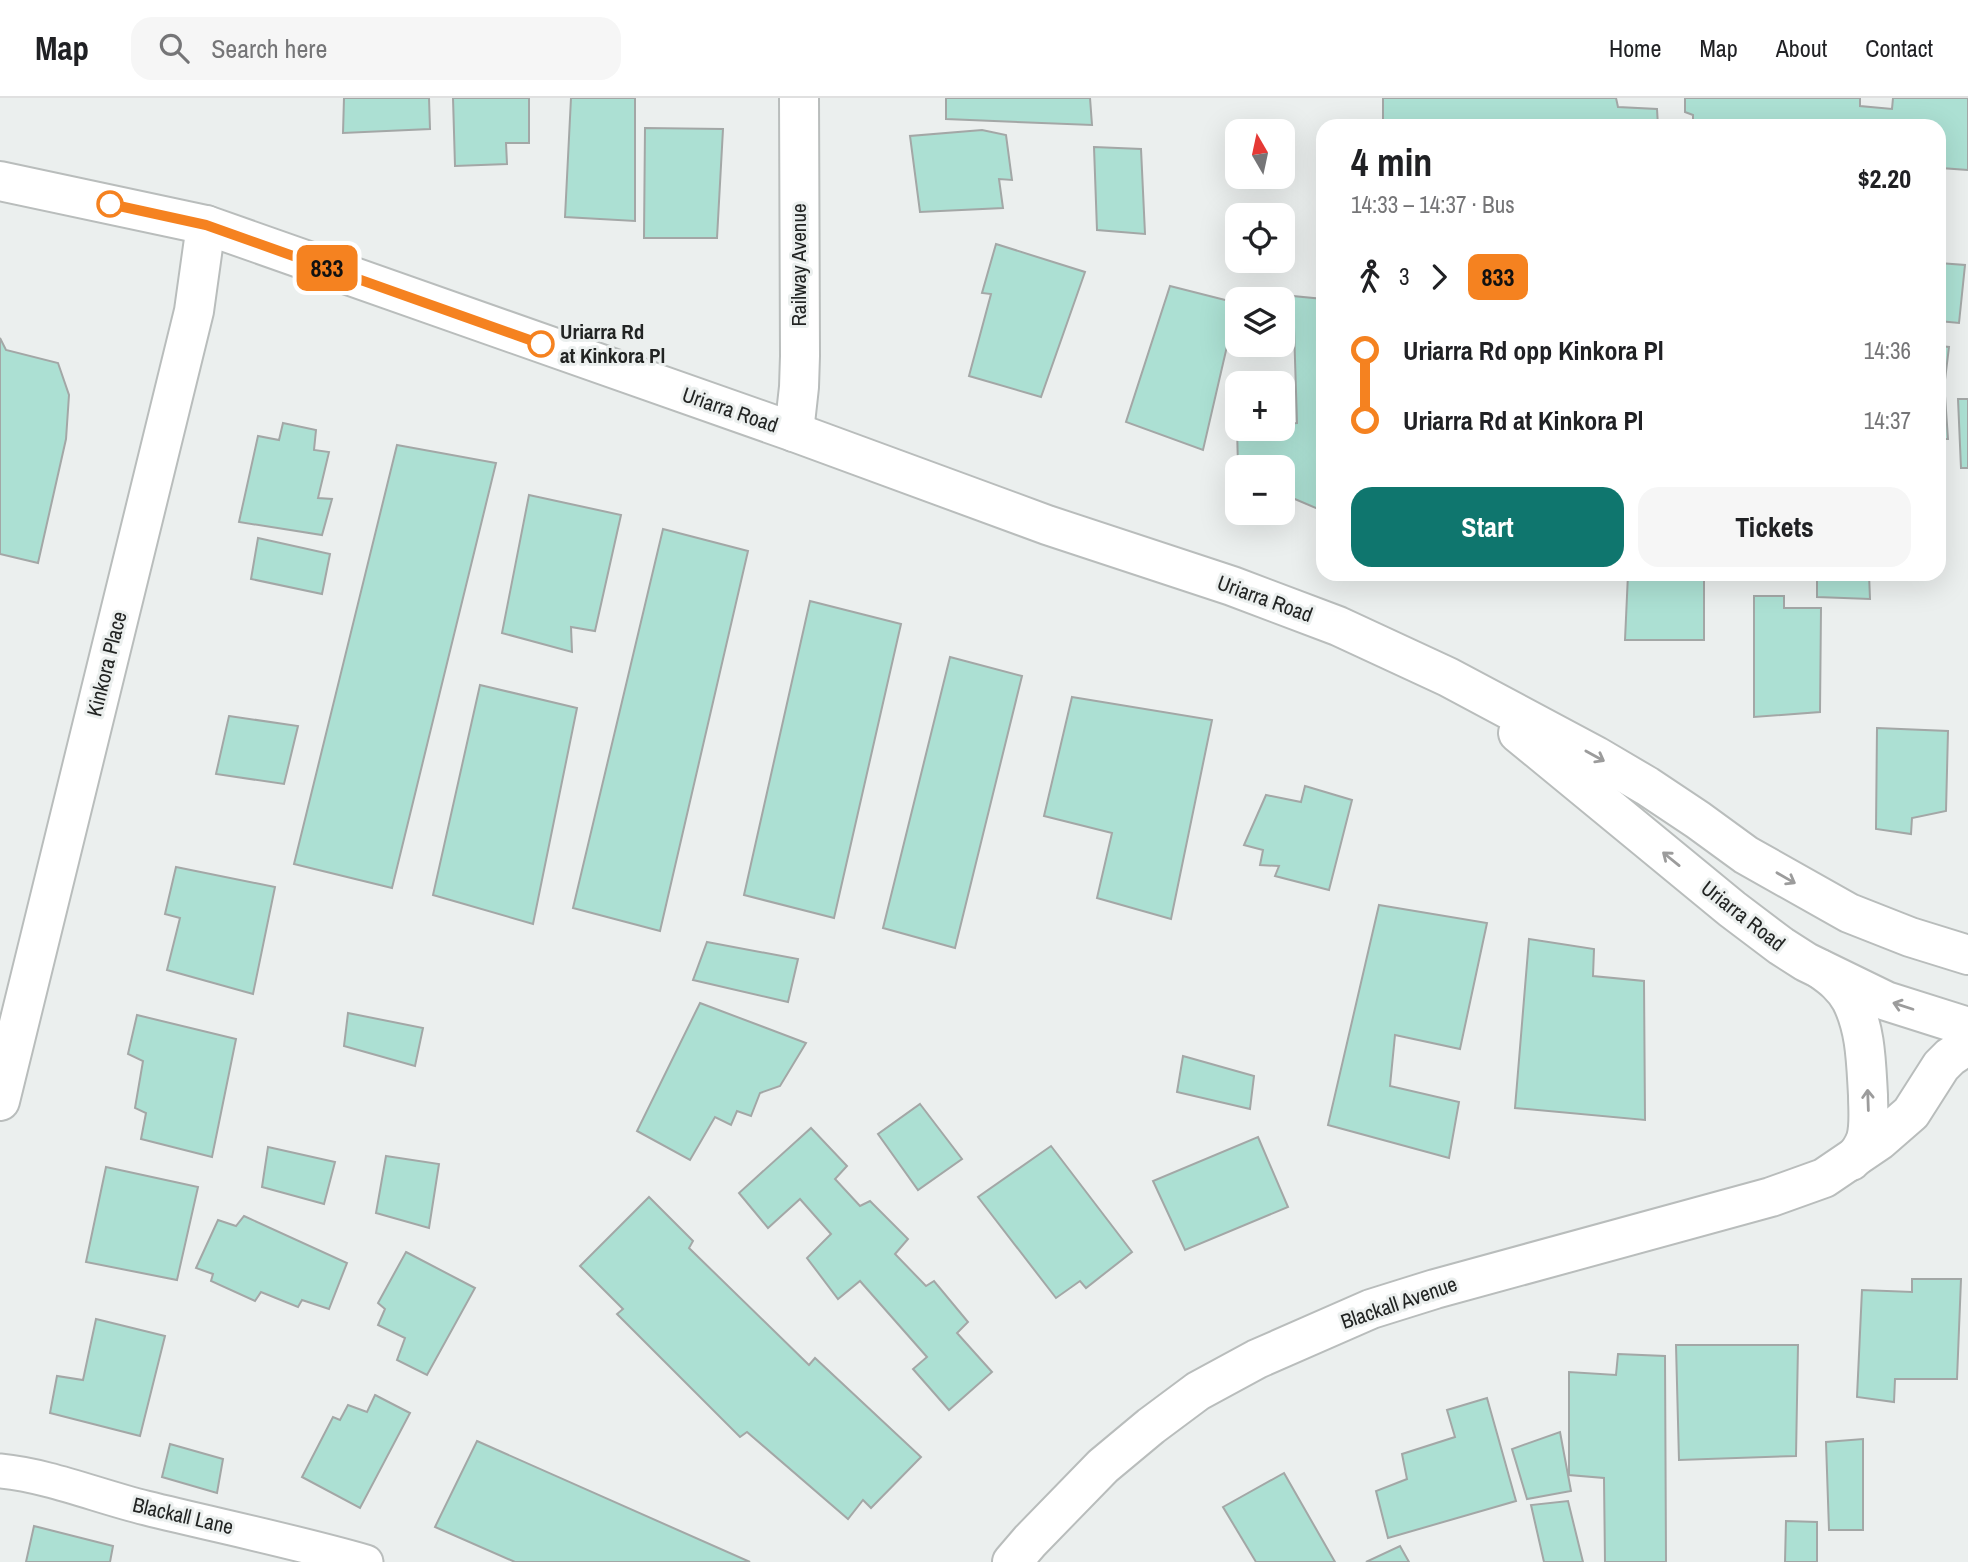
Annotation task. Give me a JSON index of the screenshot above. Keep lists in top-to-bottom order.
{
  "streets": {
    "main road": [
      "Railway Avenue",
      "Uriarra Road",
      "Kinkora Place",
      "Blackall Avenue"
    ],
    "lane": ["Blackall Lane"]
  },
  "crossings": [
    ["Railway Avenue", "Uriarra Road"],
    ["Uriarra Road", "Kinkora Place"],
    ["Uriarra Road", "Blackall Avenue"]
  ],
  "places": ["Uriarra Rd at Kinkora Pl"],
  "lines": ["bus line 833"],
  "north": "top",
  "page": {
    "header": "Map",
    "search": "Search here",
    "nav": [
      "Home",
      "Map",
      "About",
      "Contact"
    ],
    "on_map": "833",
    "map_buttons": ["+", "−"],
    "heading": ["4 min", "14:33 – 14:37 · Bus", "$2.20"],
    "legs": ["3", "833"],
    "list": [
      {
        "name": "Uriarra Rd opp Kinkora Pl",
        "value": "14:36"
      },
      {
        "name": "Uriarra Rd at Kinkora Pl",
        "value": "14:37"
      }
    ],
    "buttons": ["Start", "Tickets"]
  }
}
